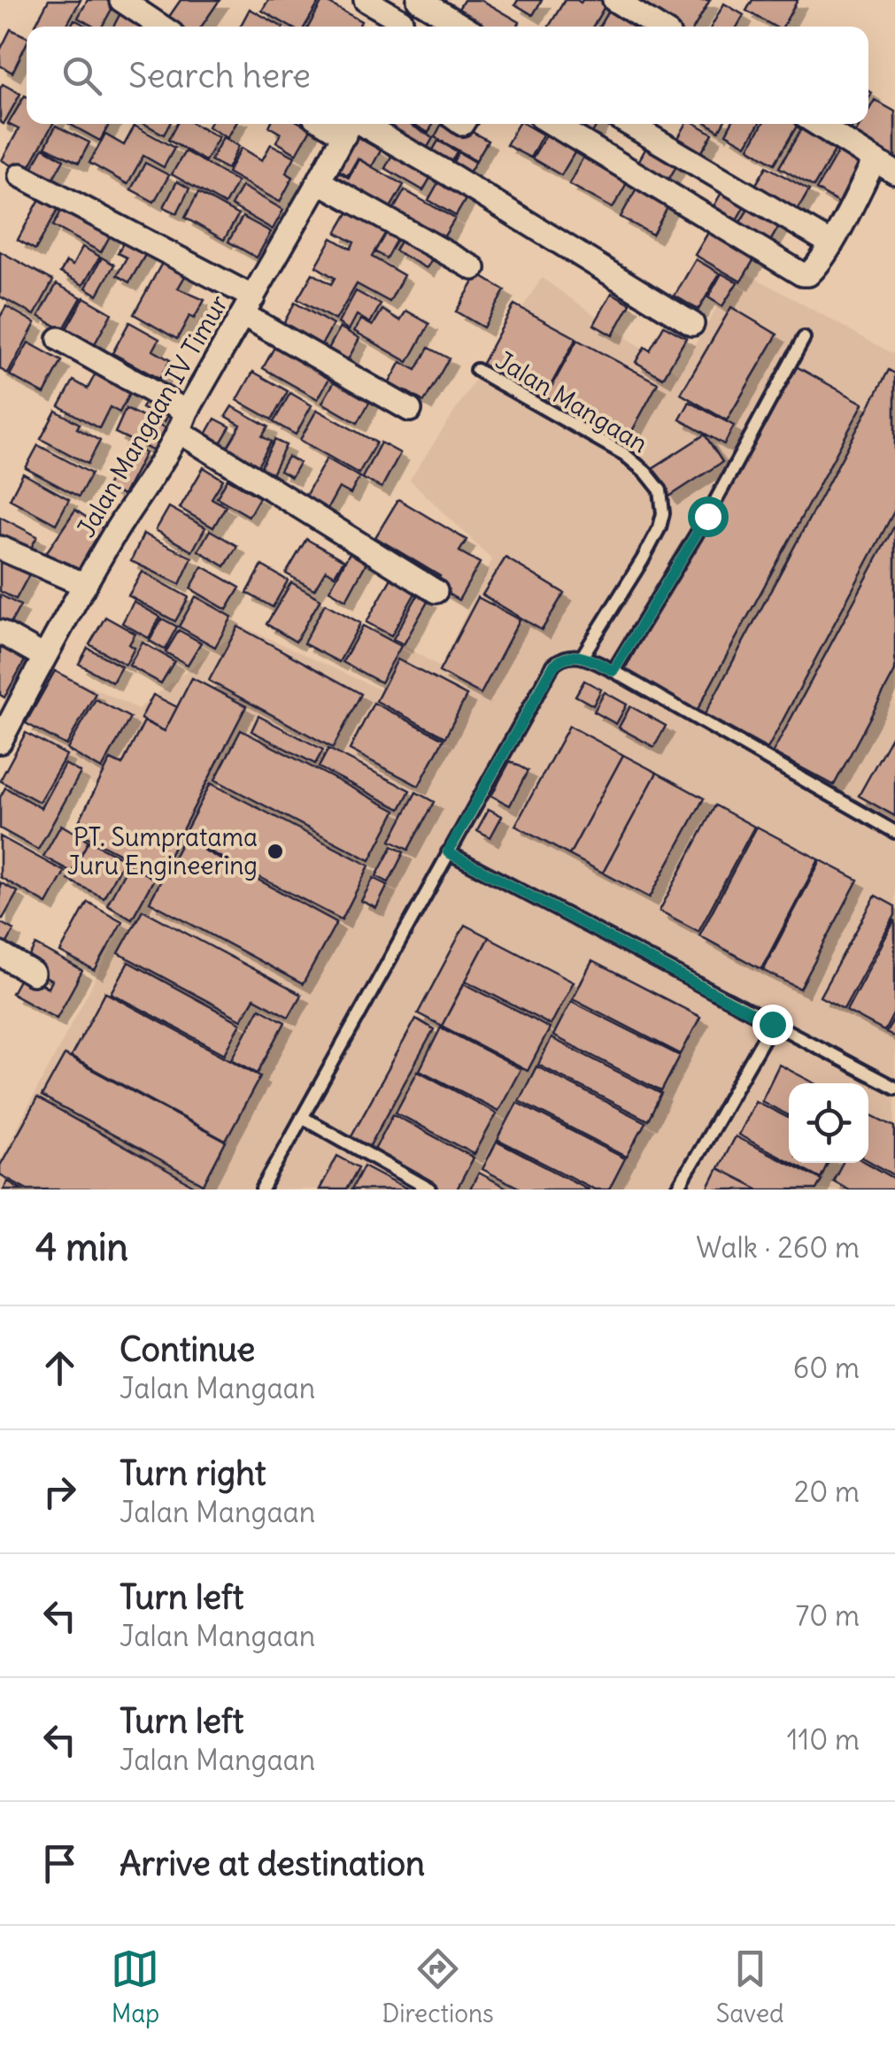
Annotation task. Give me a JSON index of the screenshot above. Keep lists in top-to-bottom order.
{
  "streets": {
    "street": ["Jalan Mangaan IV Timur"],
    "lane": ["Jalan Mangaan"]
  },
  "places": ["PT. Sumpratama Juru Engineering"],
  "page": {
    "search": "Search here",
    "heading": ["4 min", "Walk · 260 m"],
    "list": [
      ["Continue", "Jalan Mangaan", "60 m"],
      ["Turn right", "Jalan Mangaan", "20 m"],
      ["Turn left", "Jalan Mangaan", "70 m"],
      ["Turn left", "Jalan Mangaan", "110 m"],
      "Arrive at destination"
    ],
    "nav": ["Map", "Directions", "Saved"]
  }
}
